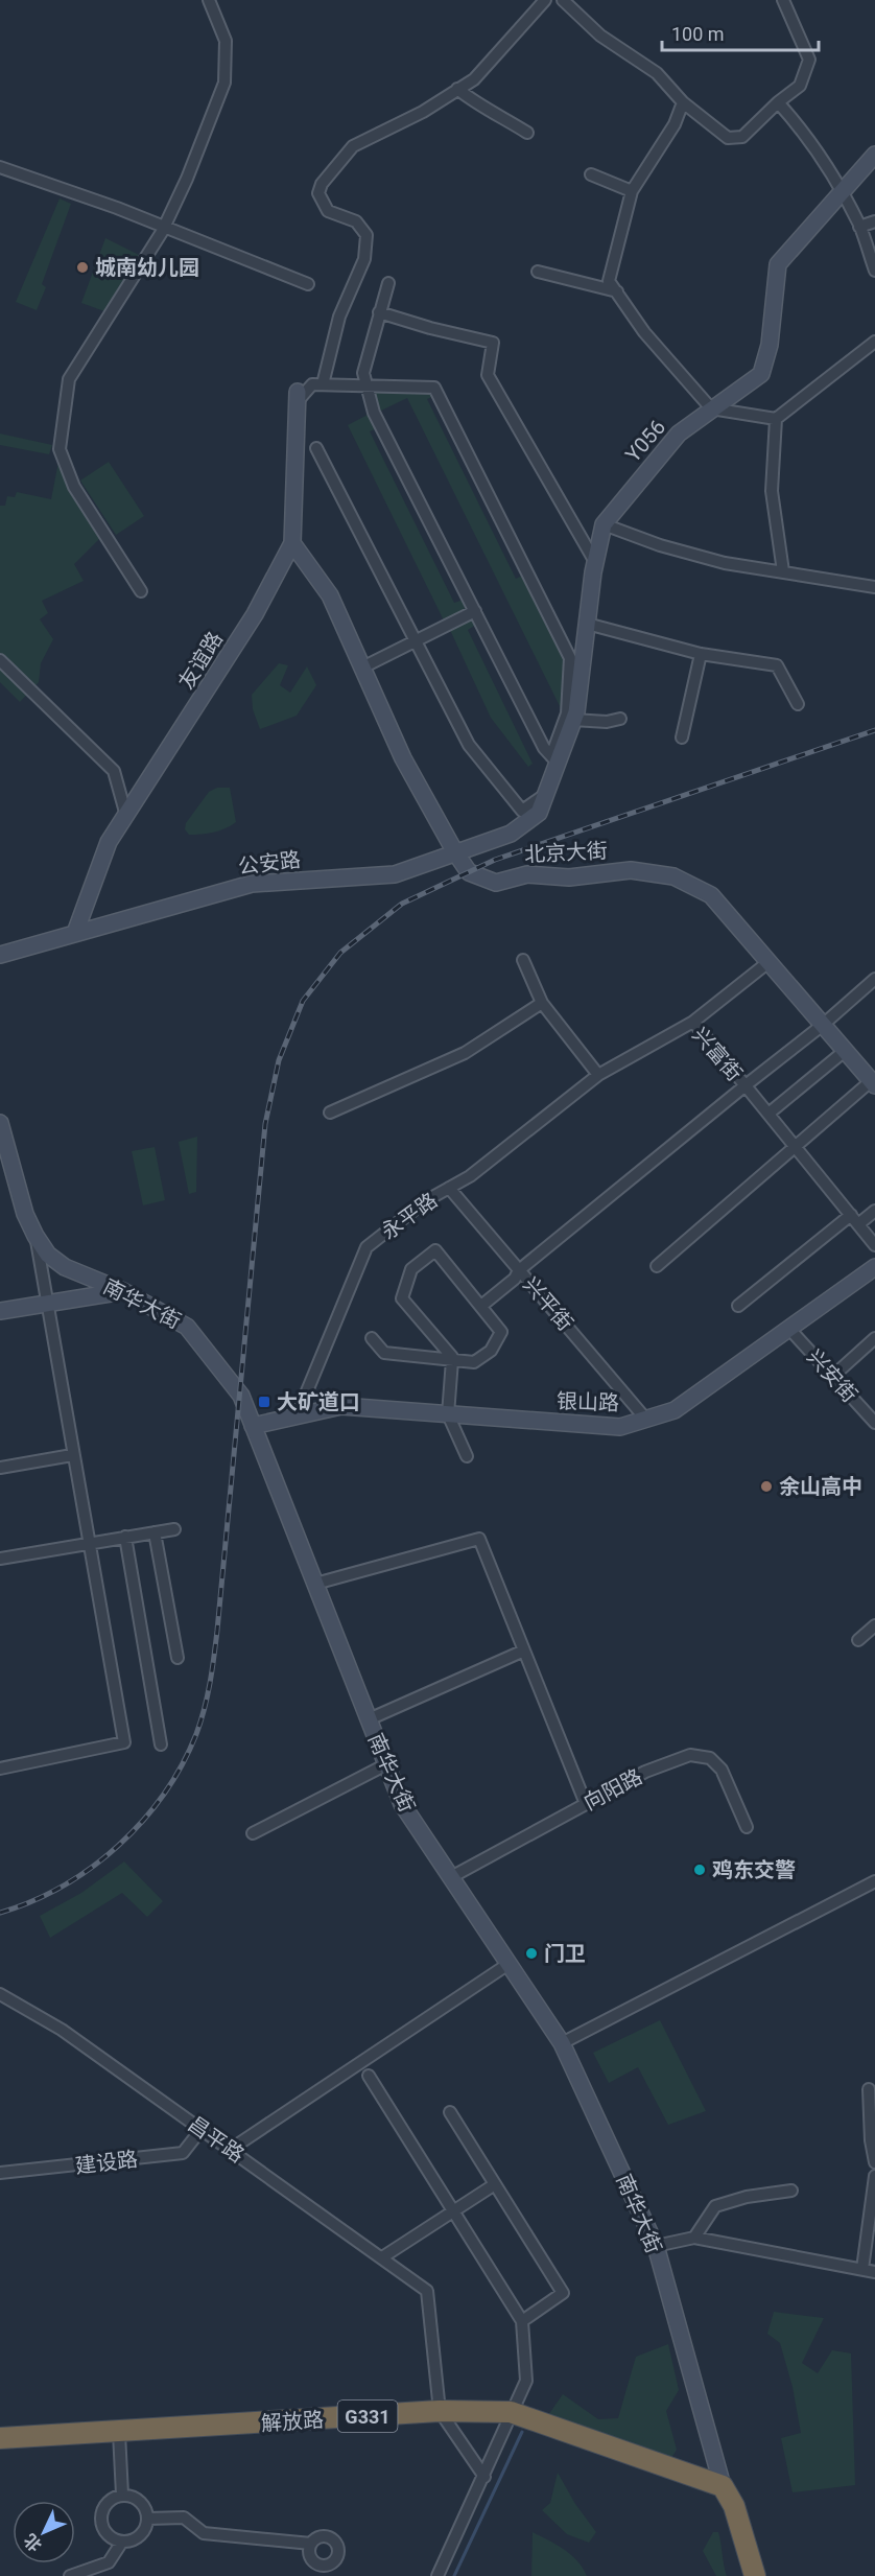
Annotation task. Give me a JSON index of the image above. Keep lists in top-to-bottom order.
{
  "streets": {
    "highway": ["南华大街", "G331", "解放路"],
    "street": [
      "Y056",
      "友谊路",
      "北京大街",
      "公安路",
      "兴富街",
      "永平路",
      "兴平街",
      "兴安街",
      "银山路",
      "向阳路",
      "昌平路",
      "建设路"
    ]
  },
  "crossings": [
    ["Y056", "公安路"],
    ["友谊路", "北京大街"],
    ["友谊路", "公安路"],
    ["北京大街", "公安路"],
    ["兴富街", "永平路"],
    ["永平路", "兴平街"],
    ["永平路", "银山路"],
    ["南华大街", "银山路"],
    ["南华大街", "向阳路"],
    ["南华大街", "解放路"],
    ["兴平街", "银山路"],
    ["兴安街", "银山路"],
    ["昌平路", "建设路"],
    ["昌平路", "解放路"]
  ],
  "places": {
    "other": [
      "城南幼儿园",
      "余山高中",
      "鸡东交警",
      "门卫"
    ],
    "transit": ["大矿道口"]
  },
  "scale_bar": "100 m",
  "north": "bottom left"
}
